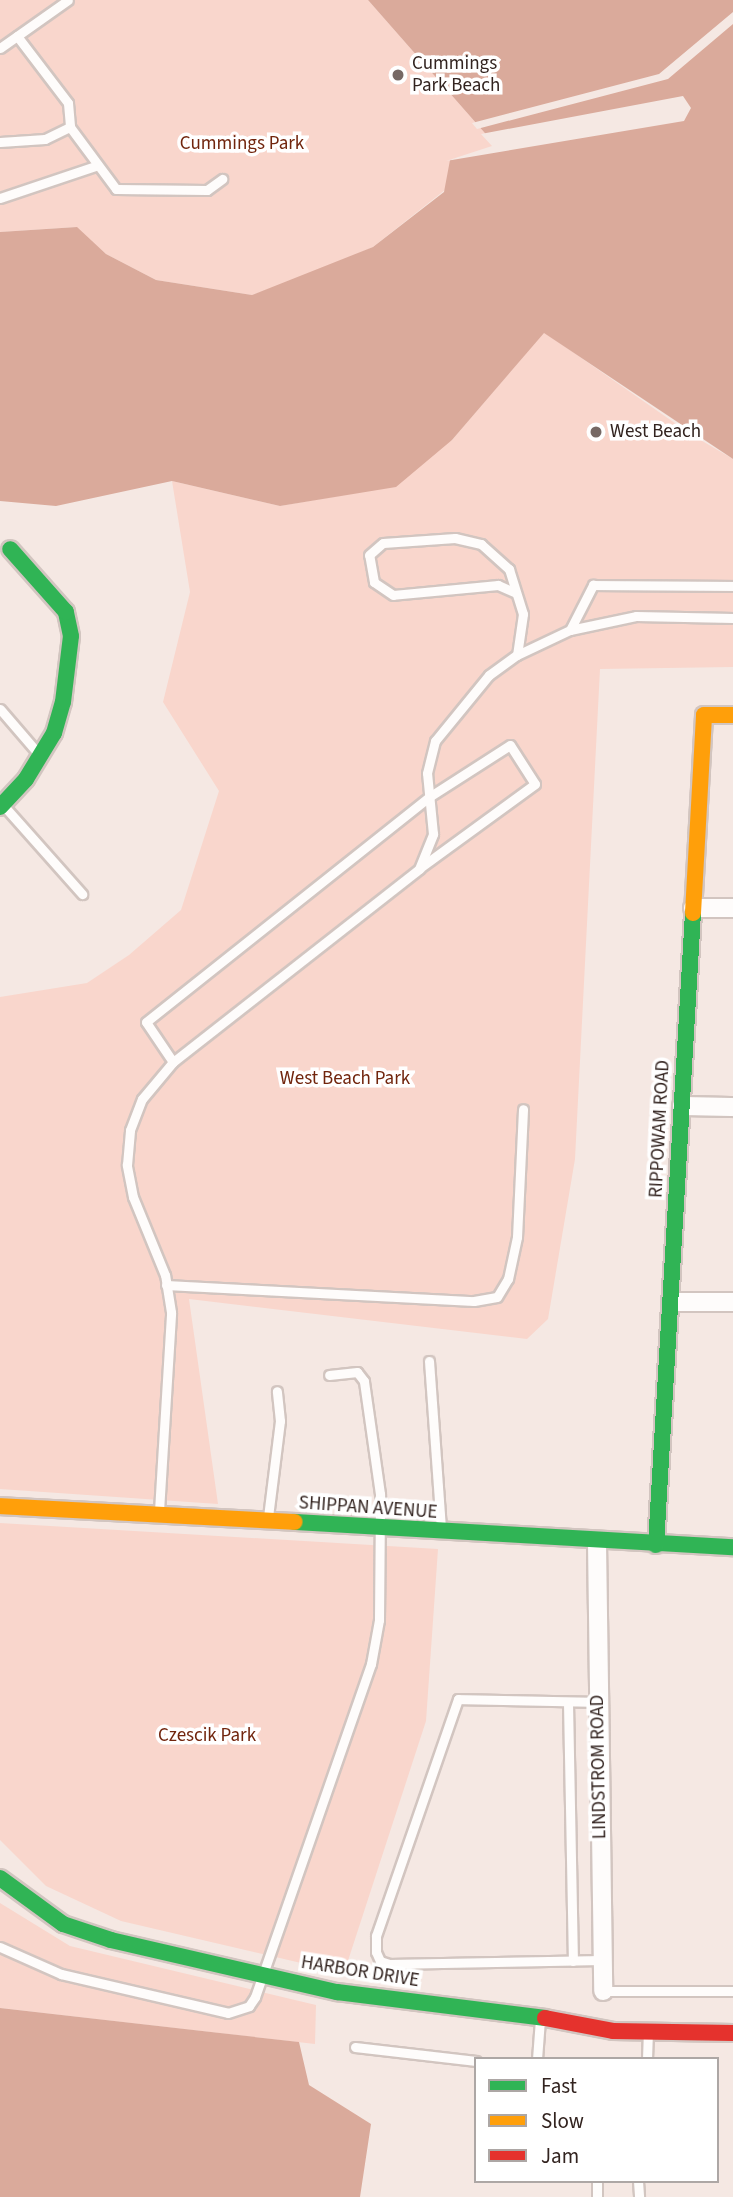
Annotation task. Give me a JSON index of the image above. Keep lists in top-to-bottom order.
{
  "streets": {
    "street": [
      "RIPPOWAM ROAD",
      "SHIPPAN AVENUE",
      "LINDSTROM ROAD",
      "HARBOR DRIVE"
    ]
  },
  "crossings": [
    ["RIPPOWAM ROAD", "SHIPPAN AVENUE"],
    ["SHIPPAN AVENUE", "LINDSTROM ROAD"]
  ],
  "parks": ["Cummings Park", "West Beach Park", "Czescik Park"],
  "places": ["Cummings Park Beach", "West Beach"],
  "legend": ["Fast", "Slow", "Jam"]
}
